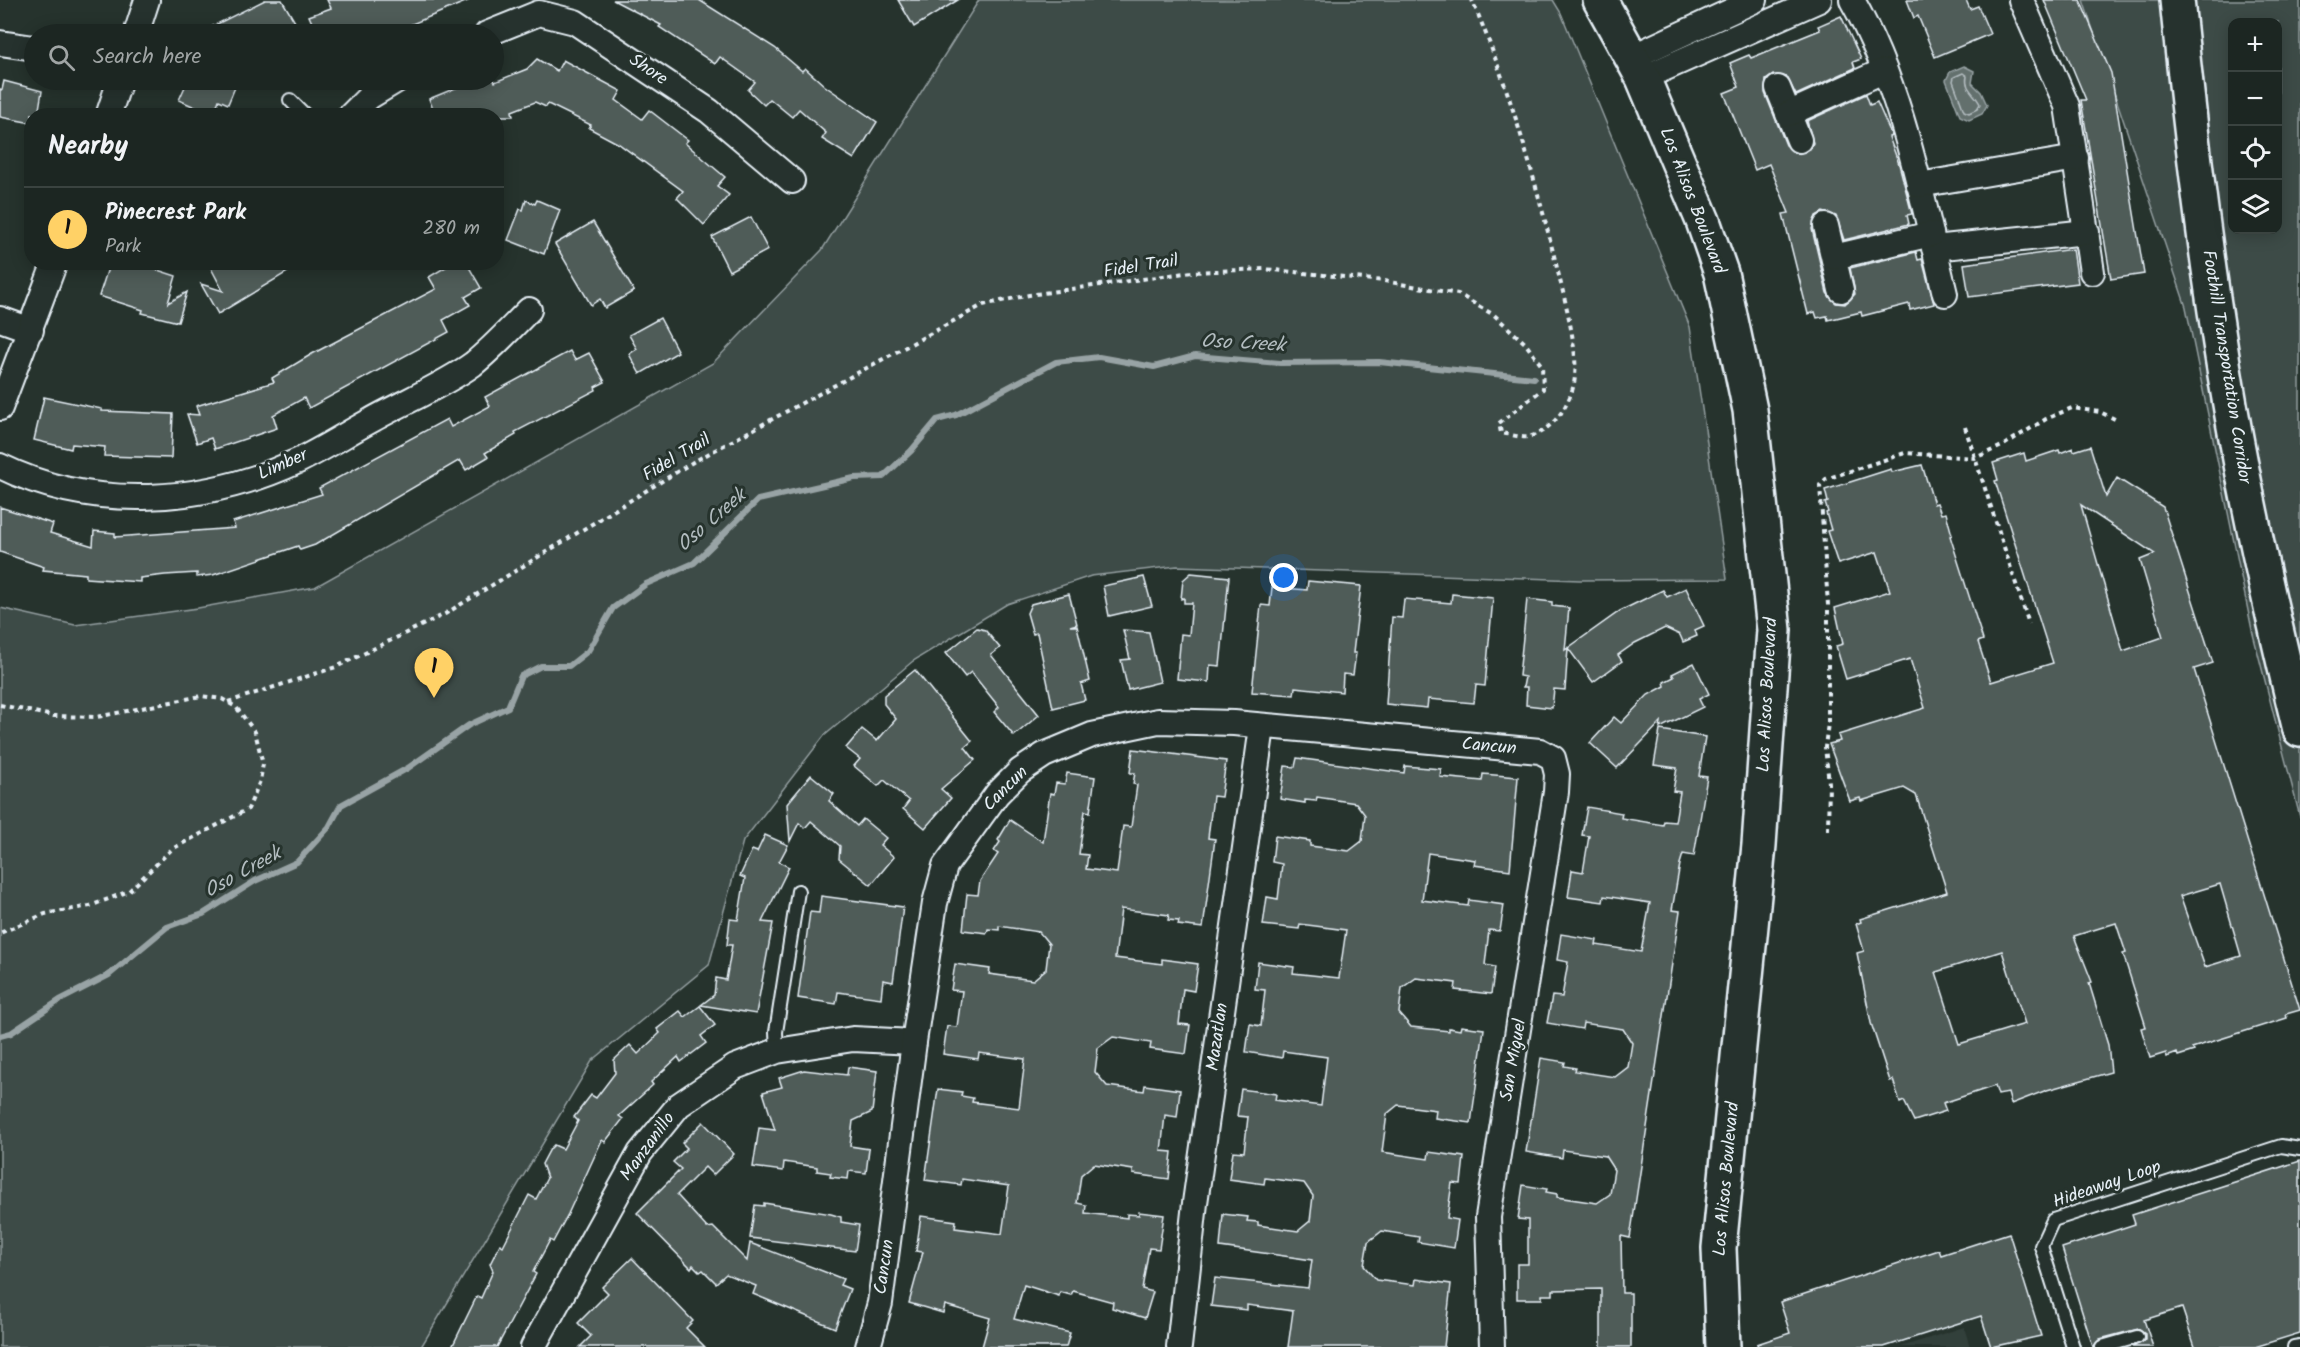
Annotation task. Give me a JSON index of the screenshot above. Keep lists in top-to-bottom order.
{
  "streets": {
    "main road": ["Los Alisos Boulevard", "Foothill Transportation Corridor"],
    "street": [
      "Shore",
      "Limber",
      "Cancun",
      "Mazatlan",
      "San Miguel",
      "Manzanillo"
    ],
    "lane": ["Hideaway Loop"],
    "path": ["Fidel Trail"]
  },
  "crossings": [
    ["Cancun", "Mazatlan"],
    ["Cancun", "San Miguel"],
    ["Cancun", "Manzanillo"]
  ],
  "water": ["Oso Creek"],
  "page": {
    "map_buttons": ["+", "−"],
    "search": "Search here",
    "heading": "Nearby",
    "list": [
      {
        "mark": "1",
        "name": "Pinecrest Park",
        "note": "Park",
        "value": "280 m"
      }
    ],
    "pins": "1"
  }
}
